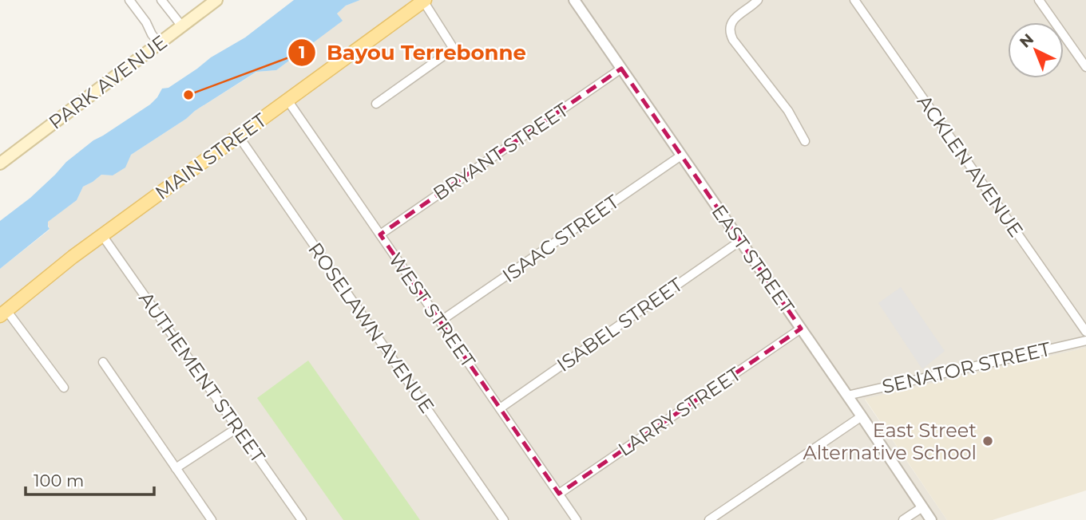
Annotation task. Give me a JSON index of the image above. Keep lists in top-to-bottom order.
{
  "streets": {
    "main road": ["PARK AVENUE", "MAIN STREET"],
    "street": [
      "BRYANT STREET",
      "ACKLEN AVENUE",
      "ISAAC STREET",
      "EAST STREET",
      "WEST STREET",
      "ISABEL STREET",
      "ROSELAWN AVENUE",
      "SENATOR STREET",
      "AUTHEMENT STREET",
      "LARRY STREET"
    ]
  },
  "crossings": [
    ["BRYANT STREET", "EAST STREET"],
    ["BRYANT STREET", "WEST STREET"],
    ["MAIN STREET", "WEST STREET"],
    ["MAIN STREET", "ROSELAWN AVENUE"],
    ["MAIN STREET", "AUTHEMENT STREET"],
    ["ISAAC STREET", "EAST STREET"],
    ["ISAAC STREET", "WEST STREET"],
    ["EAST STREET", "ISABEL STREET"],
    ["EAST STREET", "SENATOR STREET"],
    ["EAST STREET", "LARRY STREET"],
    ["WEST STREET", "ISABEL STREET"],
    ["WEST STREET", "LARRY STREET"]
  ],
  "places": ["Bayou Terrebonne", "East Street Alternative School"],
  "scale_bar": "100 m",
  "north": "top left"
}
